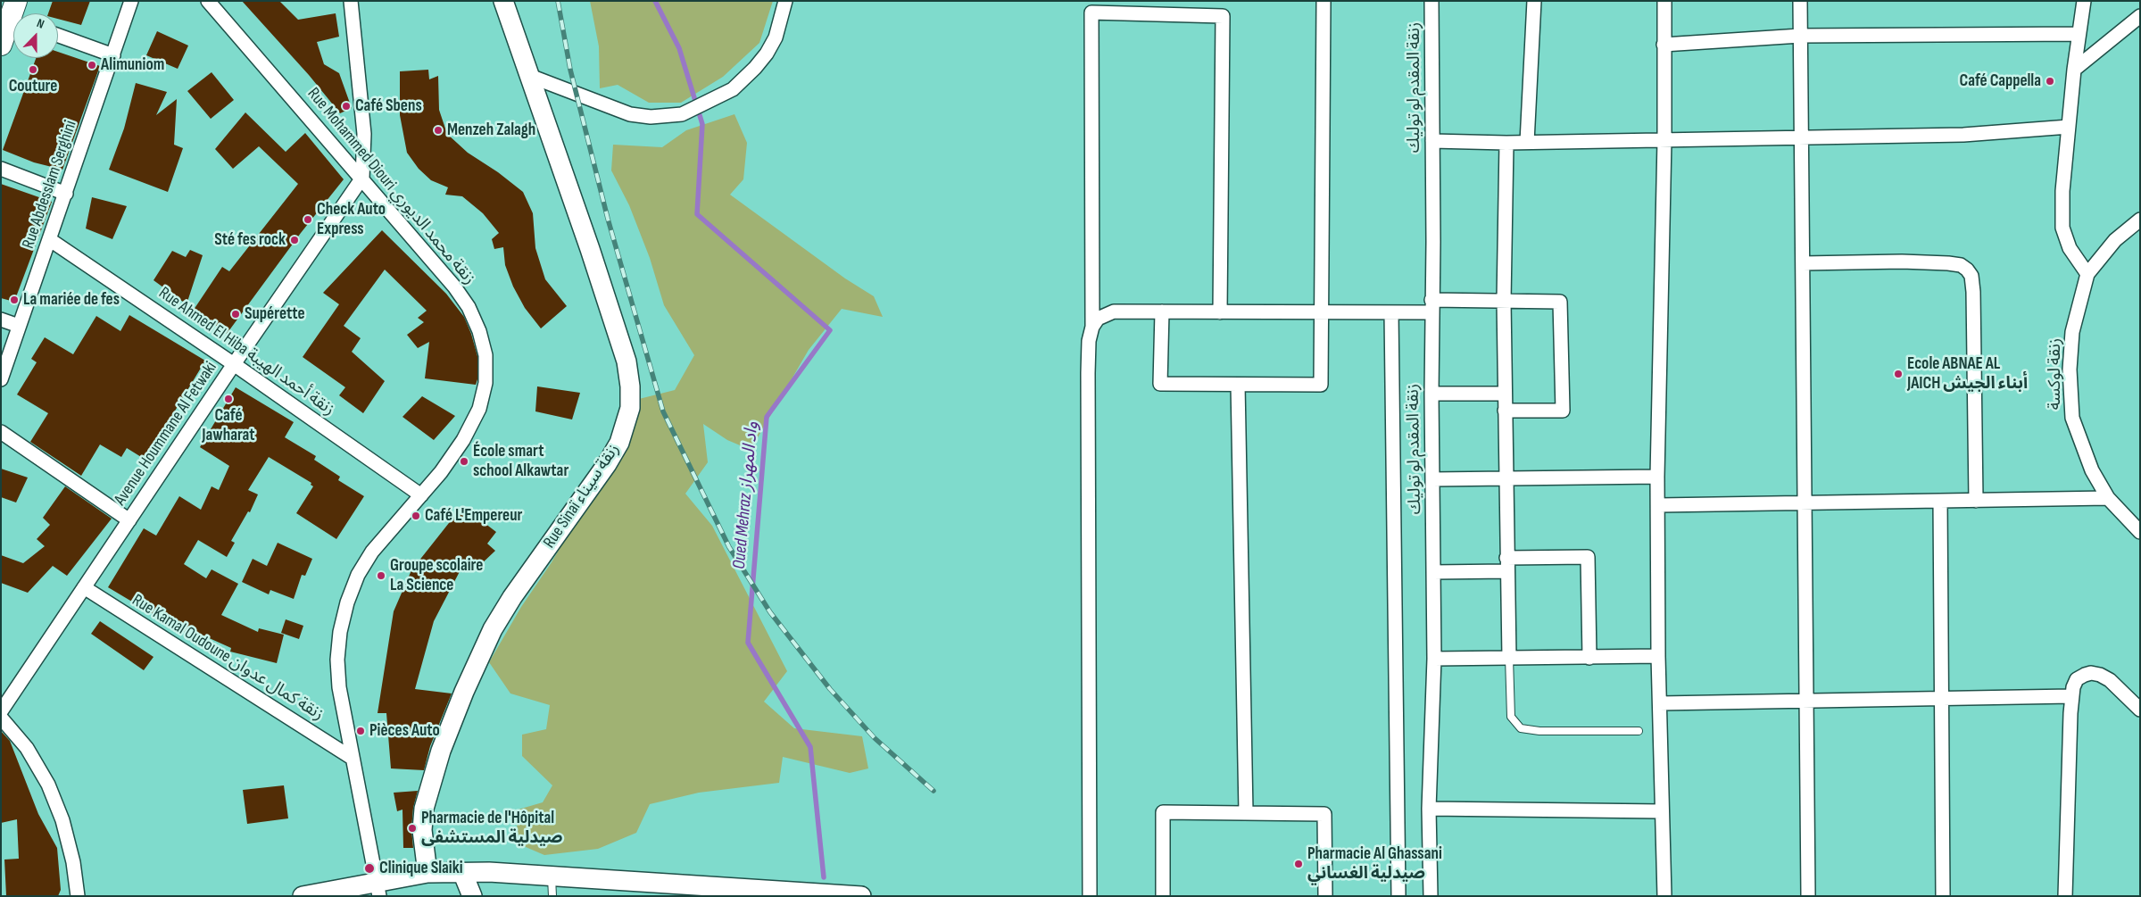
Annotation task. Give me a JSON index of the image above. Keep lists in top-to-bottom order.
{
  "streets": {
    "street": [
      "زنقة المقدم لو توليك",
      "Rue Abdesslam Serghini",
      "Rue Mohammed Diouri زنقة محمد الديوري",
      "Rue Ahmed El Hiba زنقة أحمد الهيبة",
      "زنقة لوكسة",
      "Avenue Hoummane Al Fetwaki",
      "Rue Sinaï زنقة سيناء",
      "Rue Kamal Oudoune زنقة كمال عدوان"
    ]
  },
  "crossings": [
    ["Rue Abdesslam Serghini", "Rue Ahmed El Hiba زنقة أحمد الهيبة"],
    ["Rue Mohammed Diouri زنقة محمد الديوري", "Rue Ahmed El Hiba زنقة أحمد الهيبة"],
    ["Rue Mohammed Diouri زنقة محمد الديوري", "Avenue Hoummane Al Fetwaki"],
    ["Rue Mohammed Diouri زنقة محمد الديوري", "Rue Kamal Oudoune زنقة كمال عدوان"],
    ["Rue Ahmed El Hiba زنقة أحمد الهيبة", "Avenue Hoummane Al Fetwaki"],
    ["Avenue Hoummane Al Fetwaki", "Rue Kamal Oudoune زنقة كمال عدوان"]
  ],
  "water": ["Oued Mehraz واد المهراز"],
  "places": [
    "Alimuniom",
    "Couture",
    "Café Cappella",
    "Café Sbens",
    "Menzeh Zalagh",
    "Check Auto Express",
    "Sté fes rock",
    "La mariée de fes",
    "Supérette",
    "Ecole ABNAE AL JAICH أبناء الجيش",
    "Café Jawharat",
    "École smart school Alkawtar",
    "Café L'Empereur",
    "Groupe scolaire La Science",
    "Pièces Auto",
    "Pharmacie de l'Hôpital صيدلية المستشفى",
    "Pharmacie Al Ghassani صيدلية الغساني",
    "Clinique Slaiki"
  ],
  "north": "top"
}
